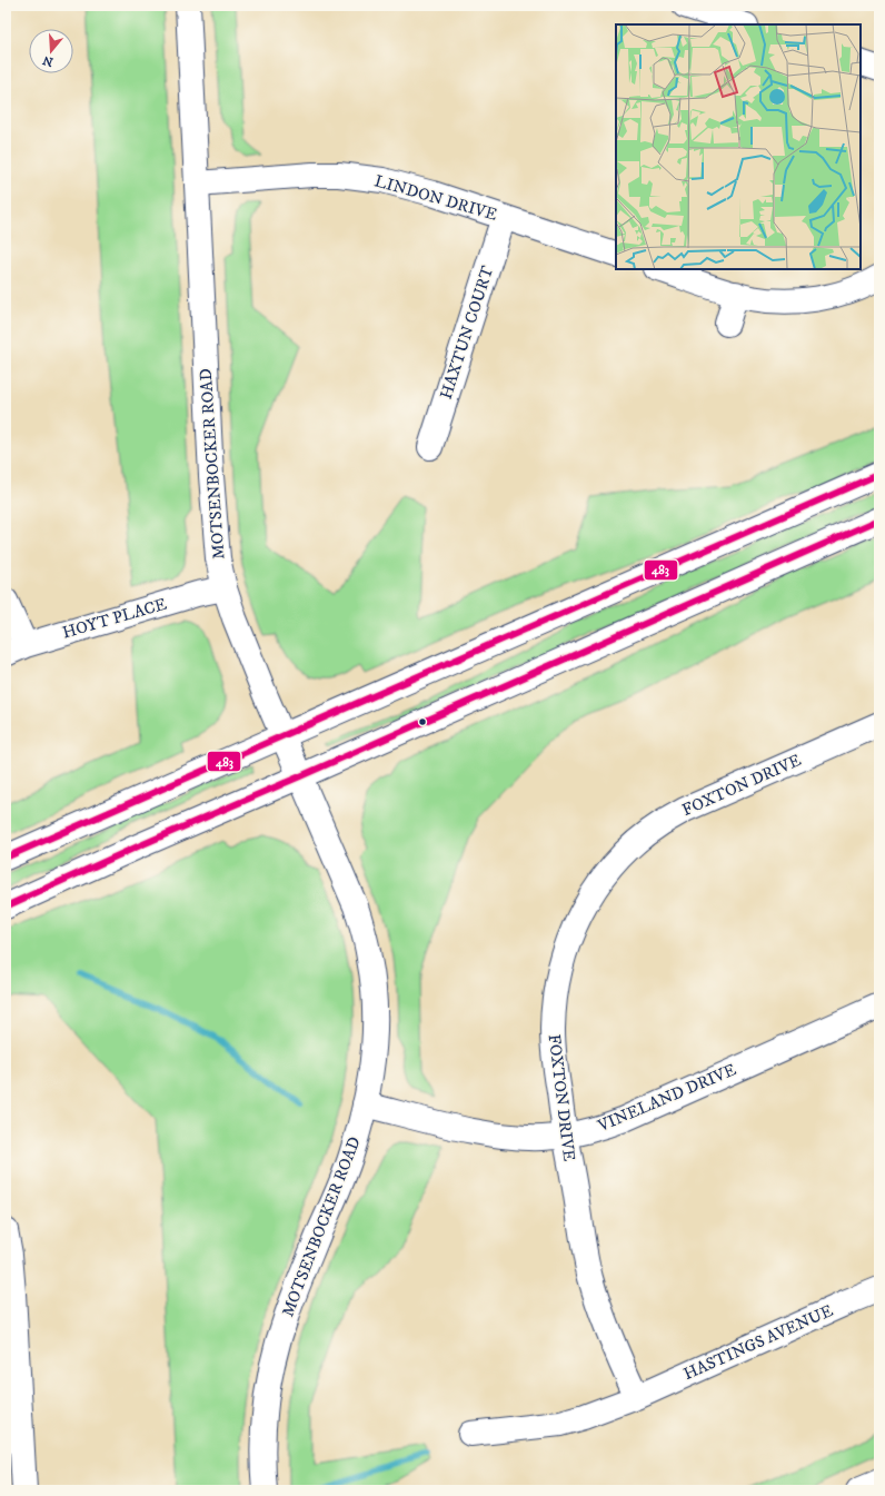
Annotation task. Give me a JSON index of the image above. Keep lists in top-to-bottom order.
{
  "streets": {
    "street": [
      "LINDON DRIVE",
      "HAXTUN COURT",
      "MOTSENBOCKER ROAD",
      "HOYT PLACE",
      "FOXTON DRIVE",
      "VINELAND DRIVE",
      "HASTINGS AVENUE"
    ]
  },
  "crossings": [
    ["LINDON DRIVE", "HAXTUN COURT"],
    ["LINDON DRIVE", "MOTSENBOCKER ROAD"],
    ["MOTSENBOCKER ROAD", "HOYT PLACE"],
    ["MOTSENBOCKER ROAD", "VINELAND DRIVE"],
    ["FOXTON DRIVE", "VINELAND DRIVE"],
    ["FOXTON DRIVE", "HASTINGS AVENUE"]
  ],
  "lines": ["transit line 483"],
  "north": "bottom"
}
